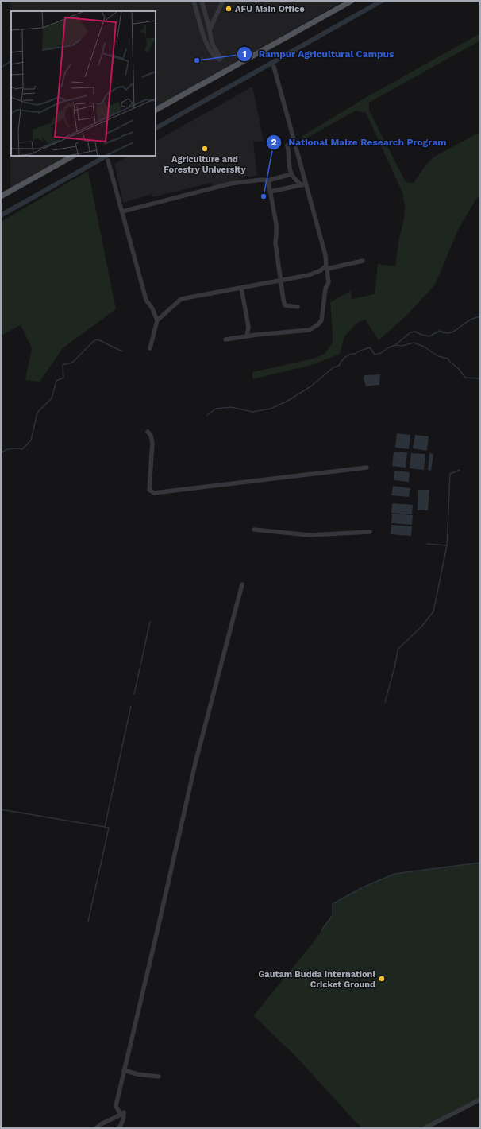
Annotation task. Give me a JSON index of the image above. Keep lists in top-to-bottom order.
{
  "places": [
    "AFU Main Office",
    "Rampur Agricultural Campus",
    "Agriculture and Forestry University",
    "National Maize Research Program",
    "Gautam Budda Internationl Cricket Ground"
  ]
}
